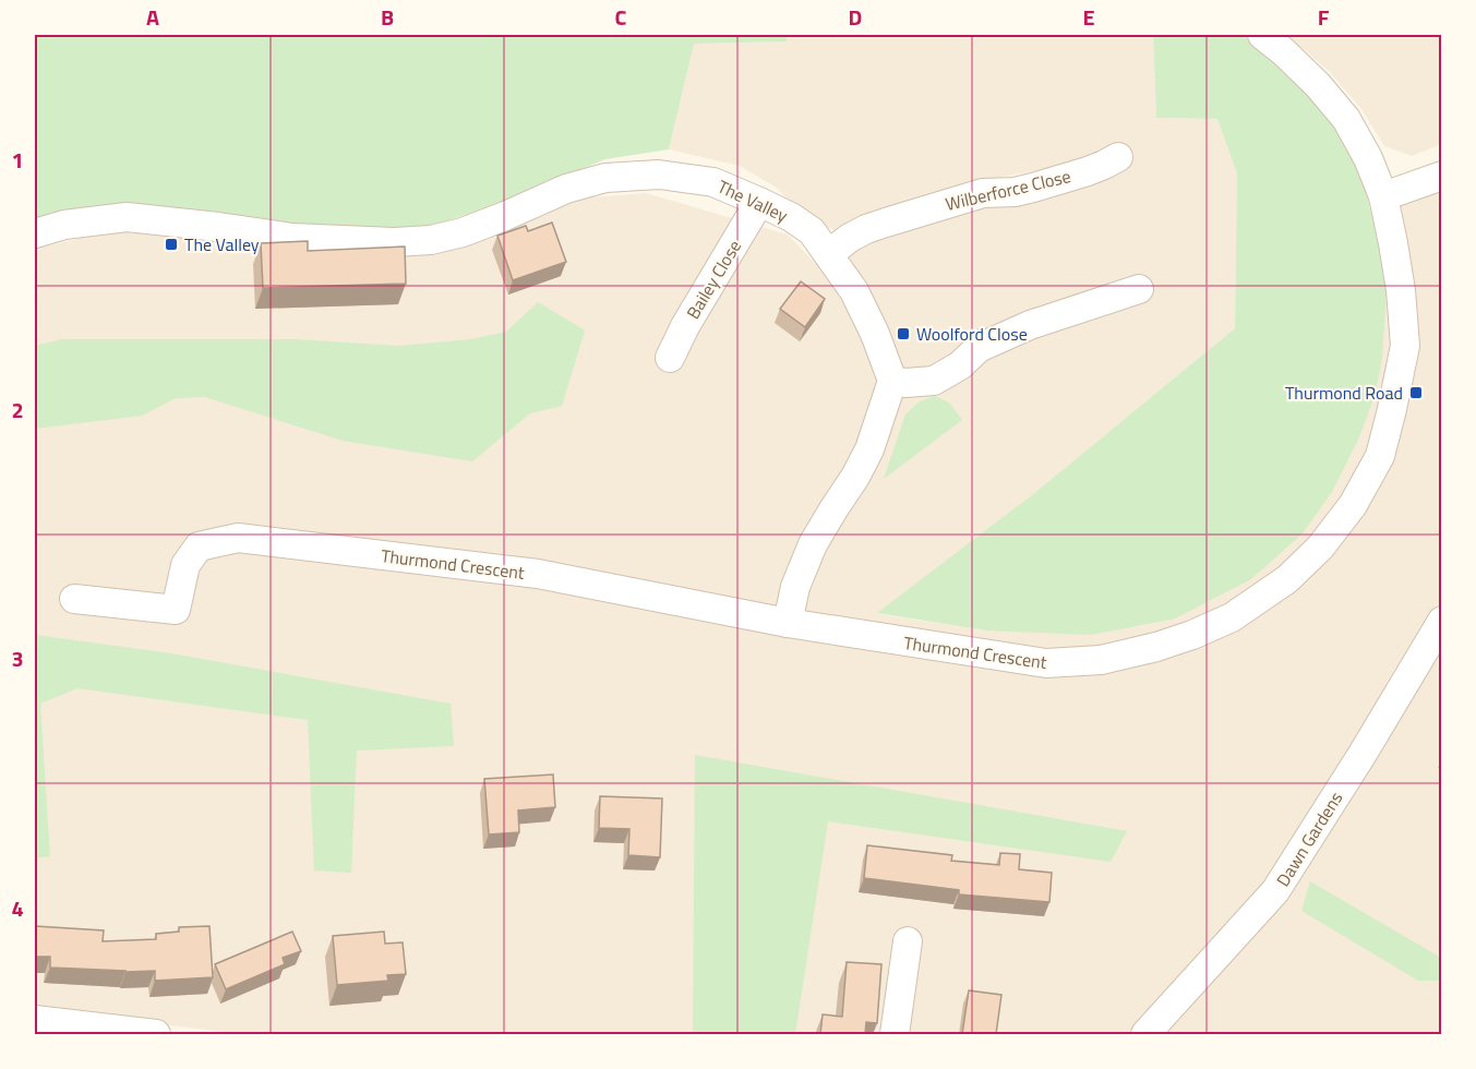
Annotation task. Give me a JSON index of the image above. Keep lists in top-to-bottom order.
{
  "streets": {
    "street": [
      "Wilberforce Close",
      "The Valley",
      "Bailey Close",
      "Thurmond Crescent",
      "Dawn Gardens"
    ]
  },
  "crossings": [
    ["Wilberforce Close", "The Valley"],
    ["The Valley", "Bailey Close"]
  ],
  "places": {
    "transit": ["The Valley", "Woolford Close", "Thurmond Road"]
  },
  "grid": {
    "columns": [
      "A",
      "B",
      "C",
      "D",
      "E",
      "F"
    ],
    "rows": [
      "1",
      "2",
      "3",
      "4"
    ]
  }
}
